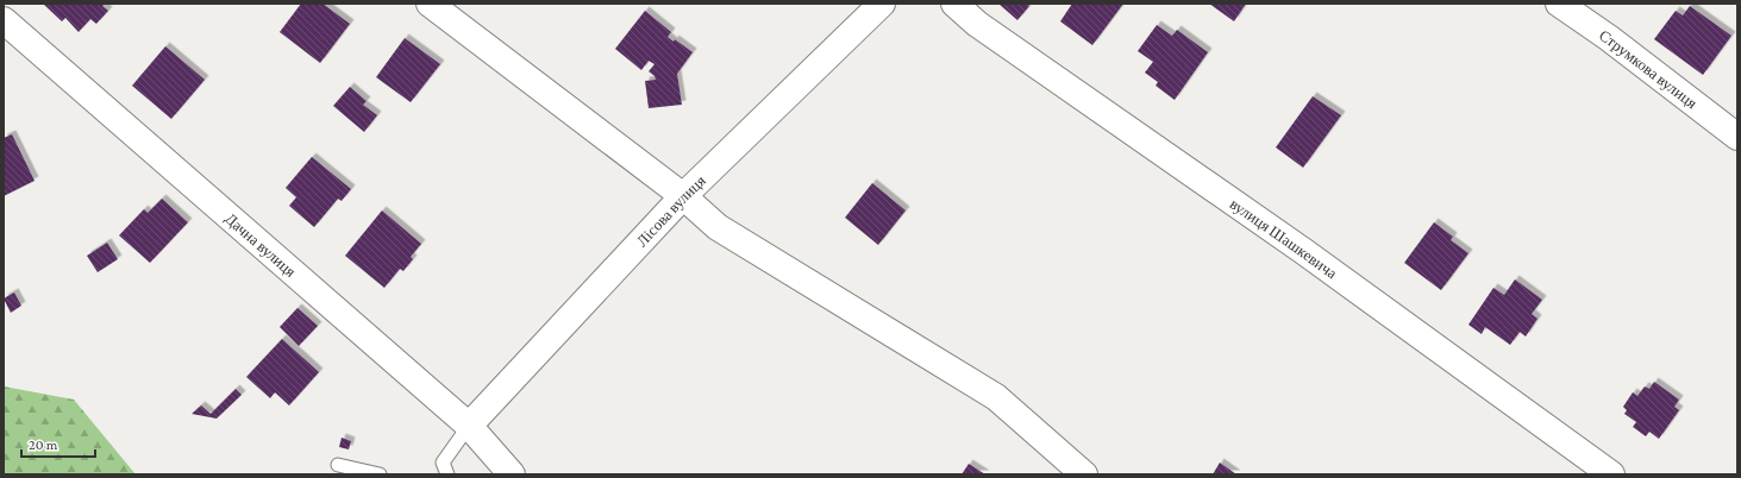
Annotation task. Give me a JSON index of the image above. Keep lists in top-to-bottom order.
{
  "streets": {
    "street": [
      "Струмкова вулиця",
      "Лісова вулиця",
      "вулиця Шашкевича",
      "Дачна вулиця"
    ]
  },
  "crossings": [
    ["Лісова вулиця", "Дачна вулиця"]
  ],
  "scale_bar": "20 m"
}
